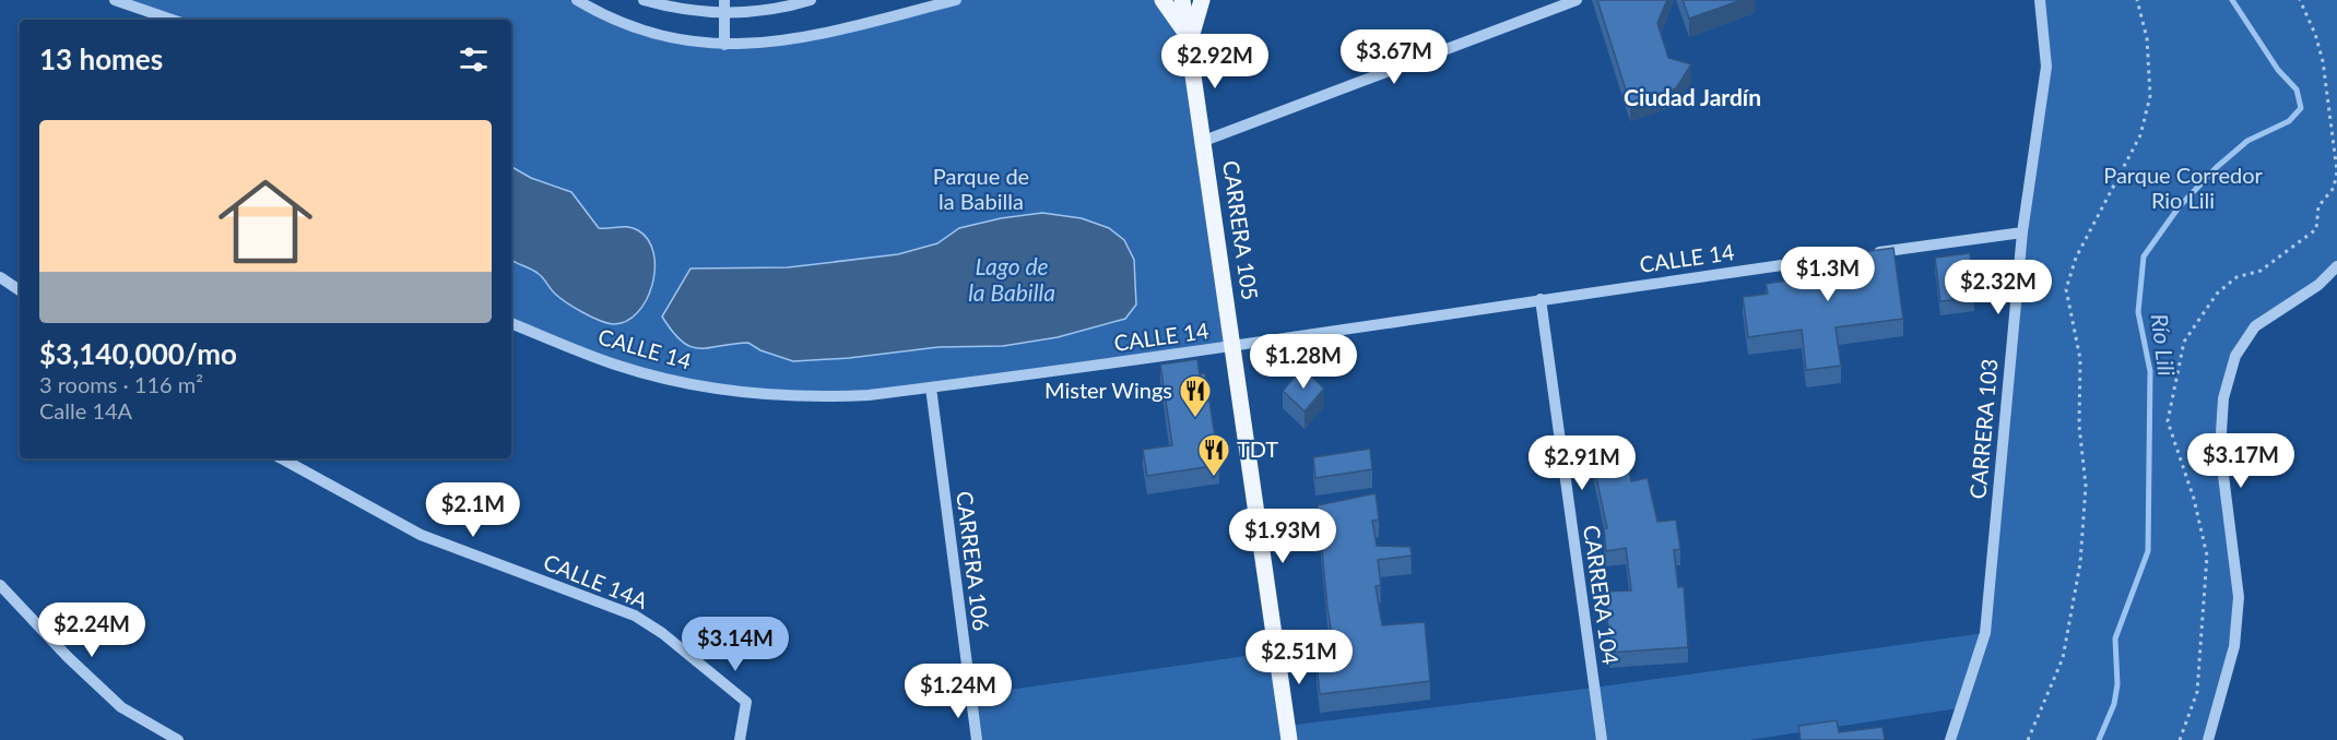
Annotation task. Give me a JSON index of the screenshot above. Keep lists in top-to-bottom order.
{
  "streets": {
    "main road": ["CARRERA 105"],
    "street": [
      "CALLE 14",
      "CARRERA 103",
      "CARRERA 106",
      "CALLE 14A",
      "CARRERA 104"
    ]
  },
  "crossings": [
    ["CARRERA 105", "CALLE 14"],
    ["CALLE 14", "CARRERA 106"],
    ["CALLE 14", "CARRERA 104"]
  ],
  "districts": ["Ciudad Jardín"],
  "water": ["Lago de la Babilla", "Río Lili"],
  "parks": ["Parque Corredor Rio Lili", "Parque de la Babilla"],
  "places": {
    "restaurant": ["Mister Wings", "TDT"]
  },
  "page": {
    "heading": "13 homes",
    "price": [
      "$3.67M",
      "$2.92M",
      "$1.3M",
      "$2.32M",
      "$1.28M",
      "$3.17M",
      "$2.91M",
      "$2.1M",
      "$1.93M",
      "$2.24M",
      "$3.14M",
      "$2.51M",
      "$1.24M"
    ],
    "list": [
      {
        "name": "$3,140,000/mo",
        "note": "3 rooms · 116 m² · Calle 14A"
      }
    ]
  }
}
